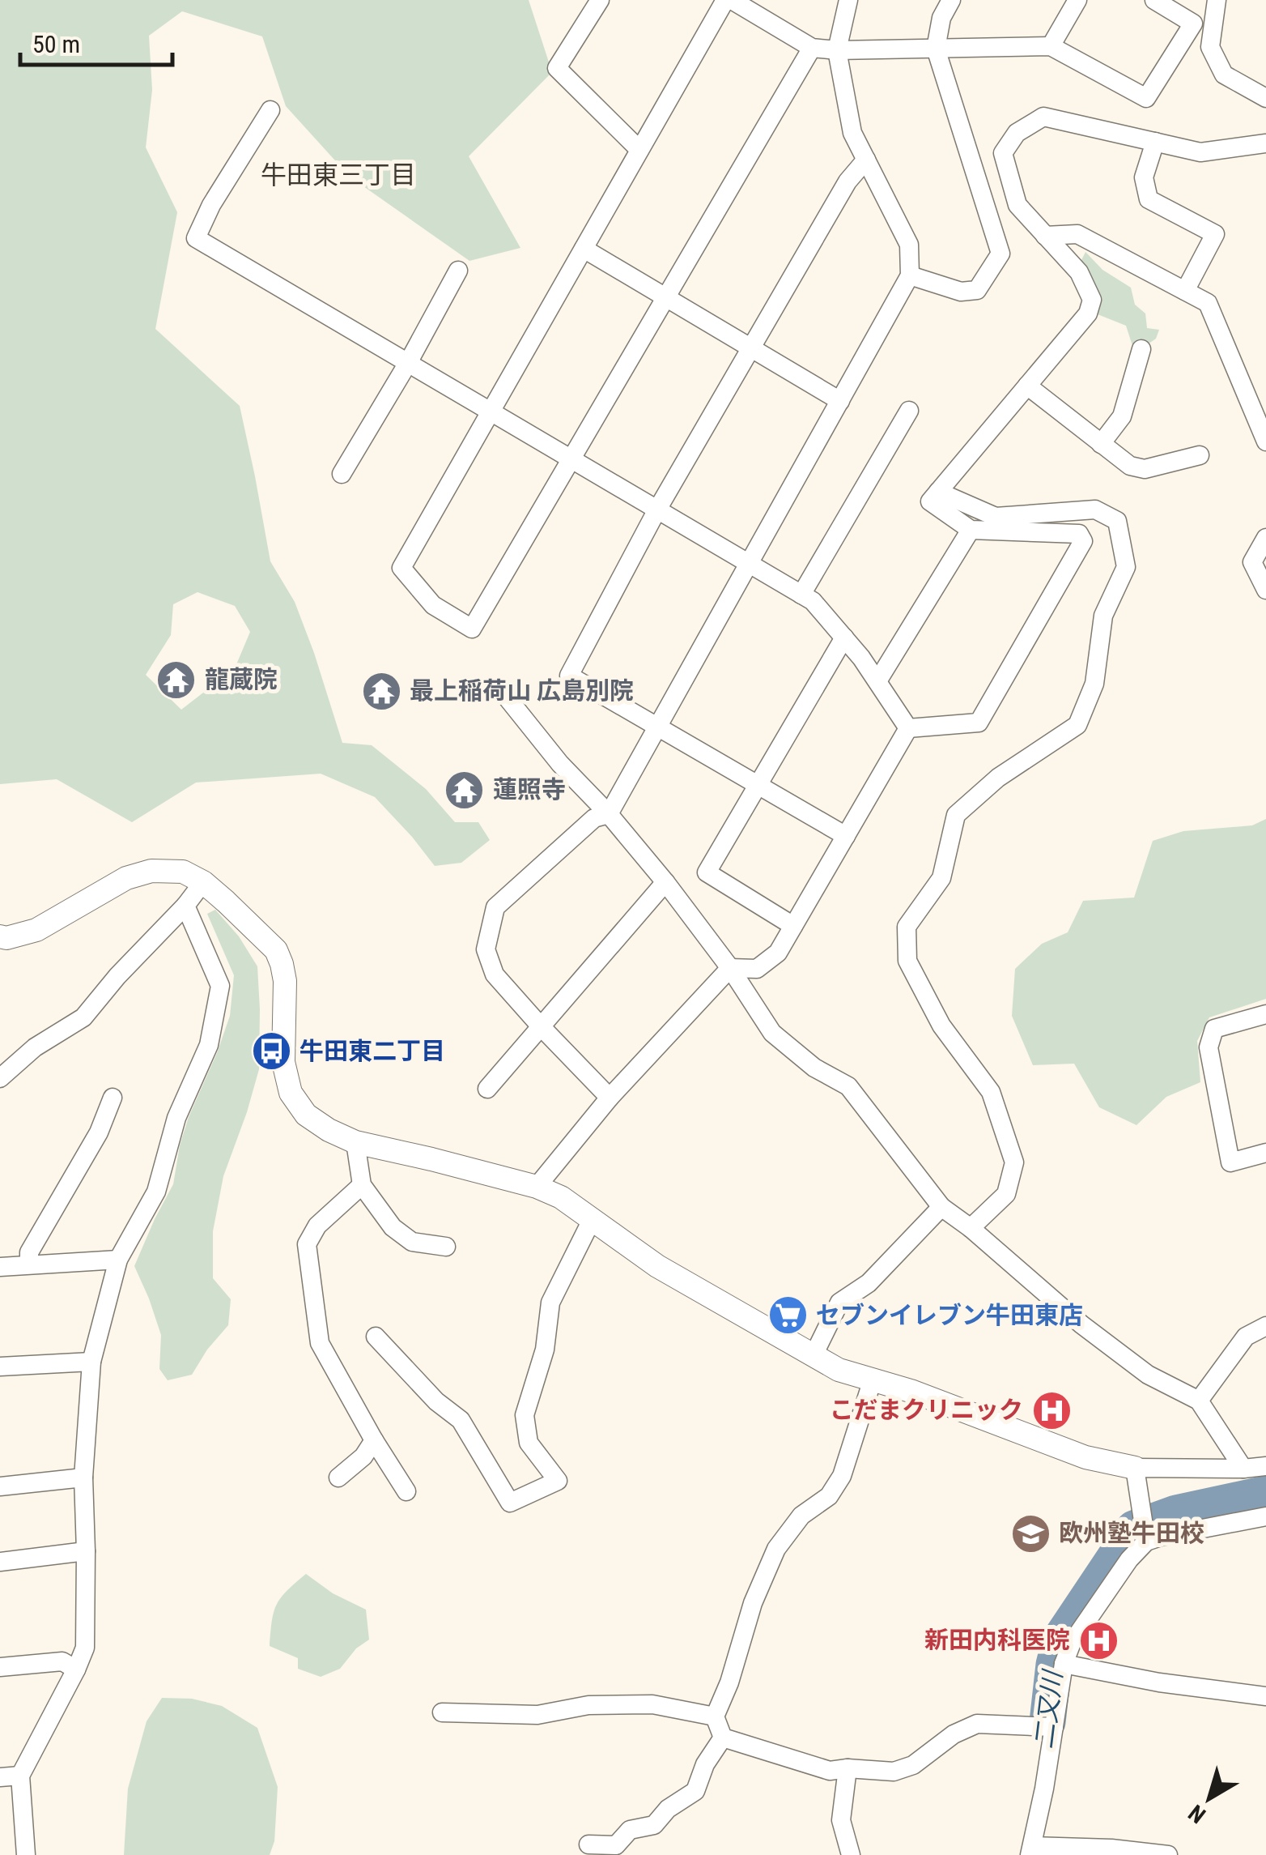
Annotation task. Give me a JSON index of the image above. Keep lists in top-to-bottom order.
{
  "districts": ["牛田東三丁目"],
  "water": ["二又川"],
  "places": {
    "temple": ["龍蔵院", "最上稲荷山 広島別院", "蓮照寺"],
    "bus stop": ["牛田東二丁目"],
    "supermarket": ["セブンイレブン牛田東店"],
    "hospital": ["こだまクリニック", "新田内科医院"],
    "school or university": ["欧州塾牛田校"]
  },
  "scale_bar": "50 m",
  "north": "bottom left"
}
